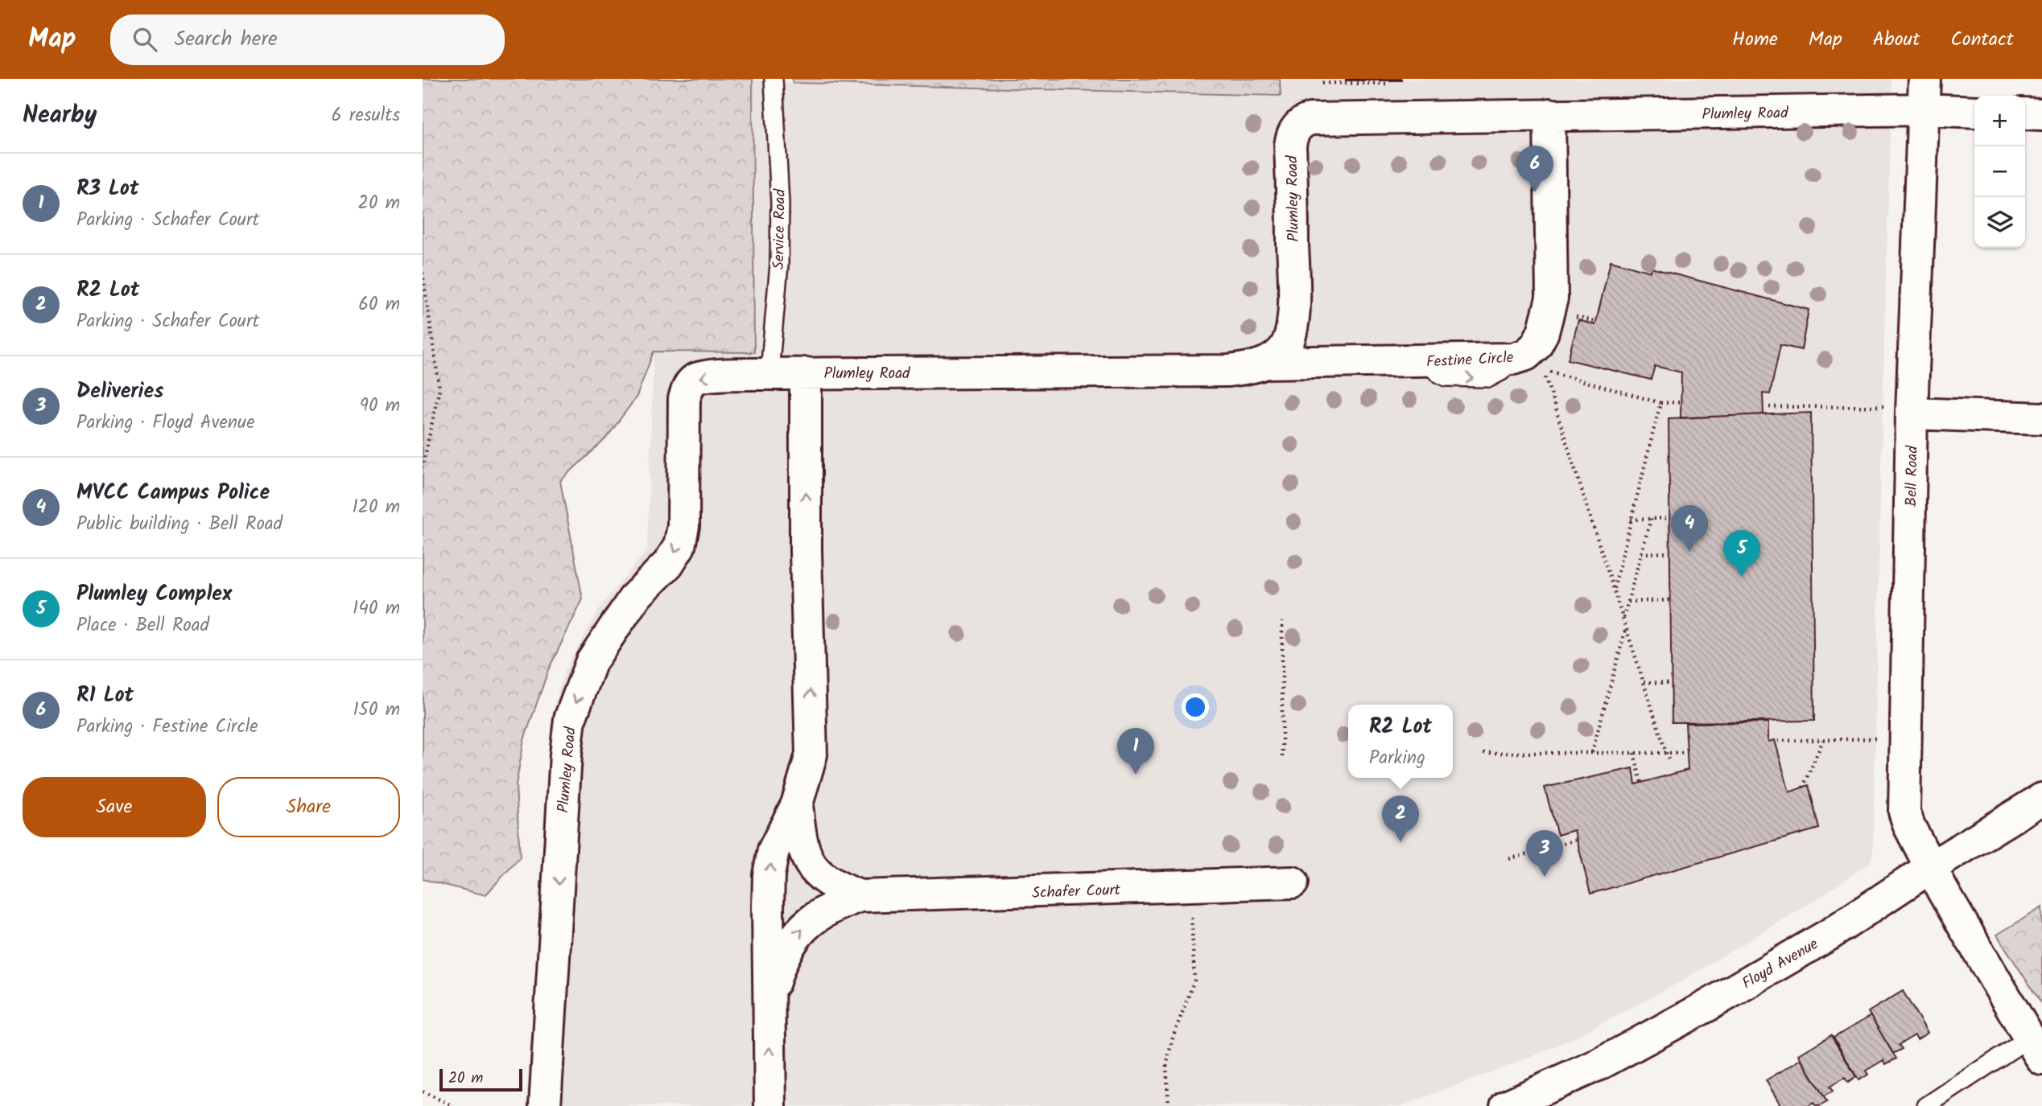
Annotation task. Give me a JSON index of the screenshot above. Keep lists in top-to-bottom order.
{
  "streets": {
    "street": [
      "Plumley Road",
      "Festine Circle",
      "Bell Road",
      "Schafer Court",
      "Floyd Avenue"
    ],
    "lane": ["Service Road"]
  },
  "crossings": [
    ["Plumley Road", "Service Road"],
    ["Plumley Road", "Festine Circle"],
    ["Plumley Road", "Bell Road"],
    ["Plumley Road", "Schafer Court"],
    ["Bell Road", "Floyd Avenue"]
  ],
  "scale_bar": "20 m",
  "page": {
    "header": "Map",
    "search": "Search here",
    "nav": [
      "Home",
      "Map",
      "About",
      "Contact"
    ],
    "heading": ["Nearby", "6 results"],
    "map_buttons": ["+", "−"],
    "pins": [
      "6",
      "4",
      "5",
      "1",
      "2",
      "3"
    ],
    "list": [
      {
        "mark": "1",
        "name": "R3 Lot",
        "note": "Parking · Schafer Court",
        "value": "20 m"
      },
      {
        "mark": "2",
        "name": "R2 Lot",
        "note": "Parking · Schafer Court",
        "value": "60 m"
      },
      {
        "mark": "3",
        "name": "Deliveries",
        "note": "Parking · Floyd Avenue",
        "value": "90 m"
      },
      {
        "mark": "4",
        "name": "MVCC Campus Police",
        "note": "Public building · Bell Road",
        "value": "120 m"
      },
      {
        "mark": "5",
        "name": "Plumley Complex",
        "note": "Place · Bell Road",
        "value": "140 m"
      },
      {
        "mark": "6",
        "name": "R1 Lot",
        "note": "Parking · Festine Circle",
        "value": "150 m"
      }
    ],
    "popup": ["R2 Lot", "Parking"],
    "buttons": ["Save", "Share"],
    "scale": "20 m"
  }
}
